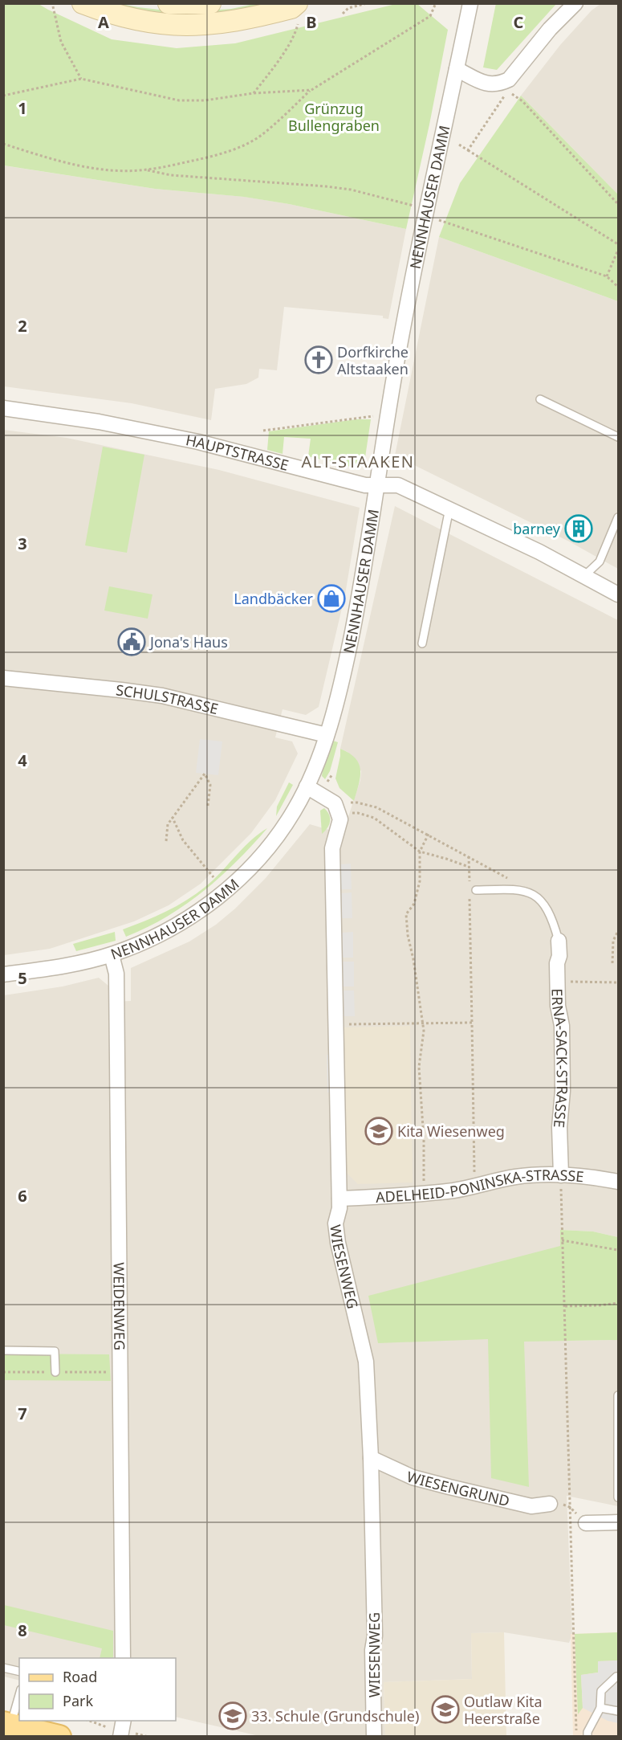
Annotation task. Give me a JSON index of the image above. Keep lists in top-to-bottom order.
{
  "streets": {
    "street": [
      "NENNHAUSER DAMM",
      "HAUPTSTRASSE",
      "SCHULSTRASSE",
      "ERNA-SACK-STRASSE",
      "ADELHEID-PONINSKA-STRASSE",
      "WIESENWEG",
      "WEIDENWEG",
      "WIESENGRUND"
    ]
  },
  "crossings": [
    ["NENNHAUSER DAMM", "HAUPTSTRASSE"],
    ["NENNHAUSER DAMM", "SCHULSTRASSE"],
    ["NENNHAUSER DAMM", "WEIDENWEG"],
    ["ERNA-SACK-STRASSE", "ADELHEID-PONINSKA-STRASSE"],
    ["ADELHEID-PONINSKA-STRASSE", "WIESENWEG"],
    ["WIESENWEG", "WIESENGRUND"]
  ],
  "districts": ["ALT-STAAKEN"],
  "parks": ["Grünzug Bullengraben"],
  "places": {
    "church": ["Dorfkirche Altstaaken"],
    "building": ["barney"],
    "shop": ["Landbäcker"],
    "public building": ["Jona's Haus"],
    "school or university": ["Kita Wiesenweg", "Outlaw Kita Heerstraße", "33. Schule (Grundschule)"]
  },
  "legend": ["Road", "Park"],
  "grid": {
    "columns": ["A", "B", "C"],
    "rows": [
      "1",
      "2",
      "3",
      "4",
      "5",
      "6",
      "7",
      "8"
    ]
  }
}
